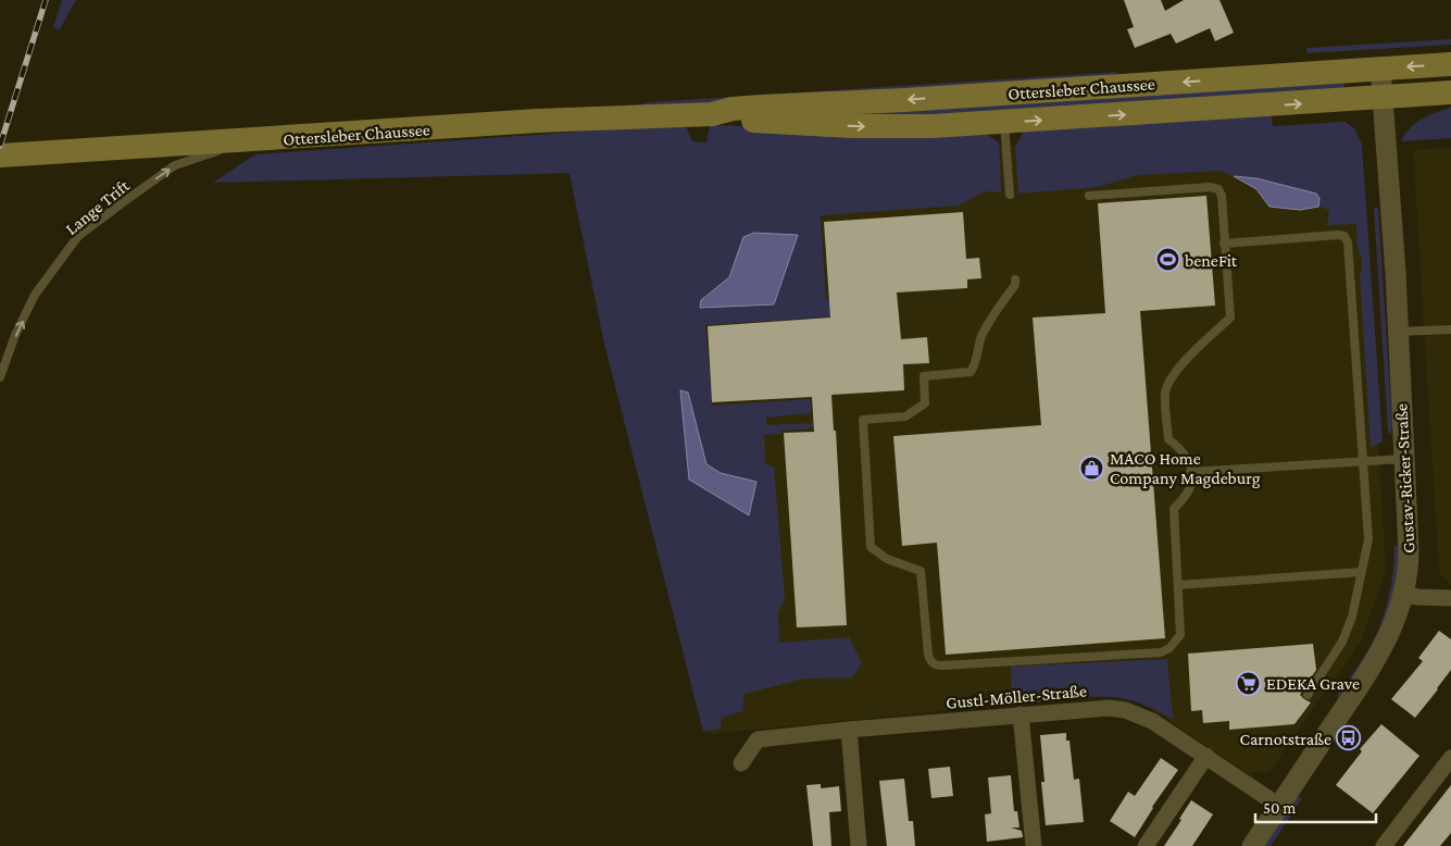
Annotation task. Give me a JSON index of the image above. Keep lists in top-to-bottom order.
{
  "streets": {
    "main road": ["Ottersleber Chaussee"],
    "street": ["Gustav-Ricker-Straße", "Gustl-Möller-Straße"],
    "lane": ["Lange Trift"]
  },
  "crossings": [
    ["Ottersleber Chaussee", "Lange Trift"],
    ["Ottersleber Chaussee", "Gustav-Ricker-Straße"],
    ["Gustav-Ricker-Straße", "Gustl-Möller-Straße"]
  ],
  "one_way": ["Lange Trift"],
  "places": {
    "sports": ["beneFit"],
    "shop": ["MACO Home Company Magdeburg"],
    "supermarket": ["EDEKA Grave"],
    "bus stop": ["Carnotstraße"]
  },
  "scale_bar": "50 m"
}
